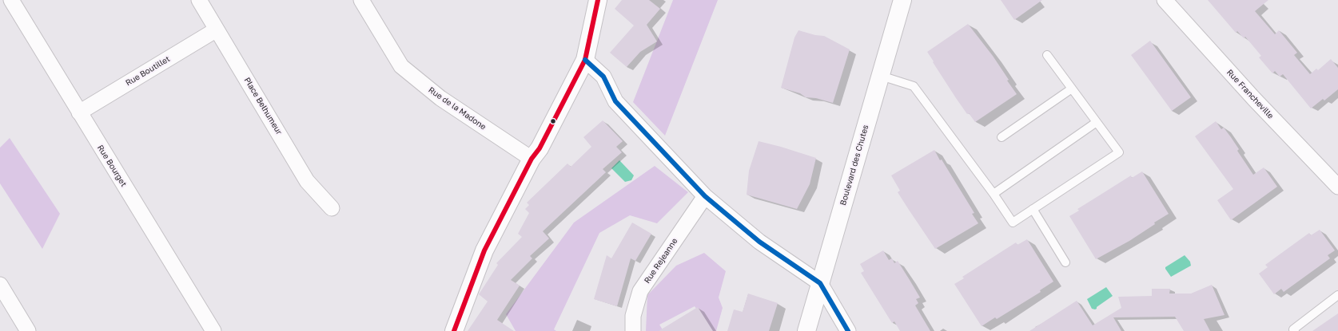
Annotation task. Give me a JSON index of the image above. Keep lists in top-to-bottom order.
{
  "streets": {
    "main road": ["Boulevard des Chutes"],
    "street": [
      "Rue Boutillet",
      "Rue Francheville",
      "Place Belhumeur",
      "Rue de la Madone",
      "Rue Bourget",
      "Rue Rejeanne"
    ]
  },
  "crossings": [
    ["Rue Boutillet", "Place Belhumeur"],
    ["Rue Boutillet", "Rue Bourget"]
  ]
}
